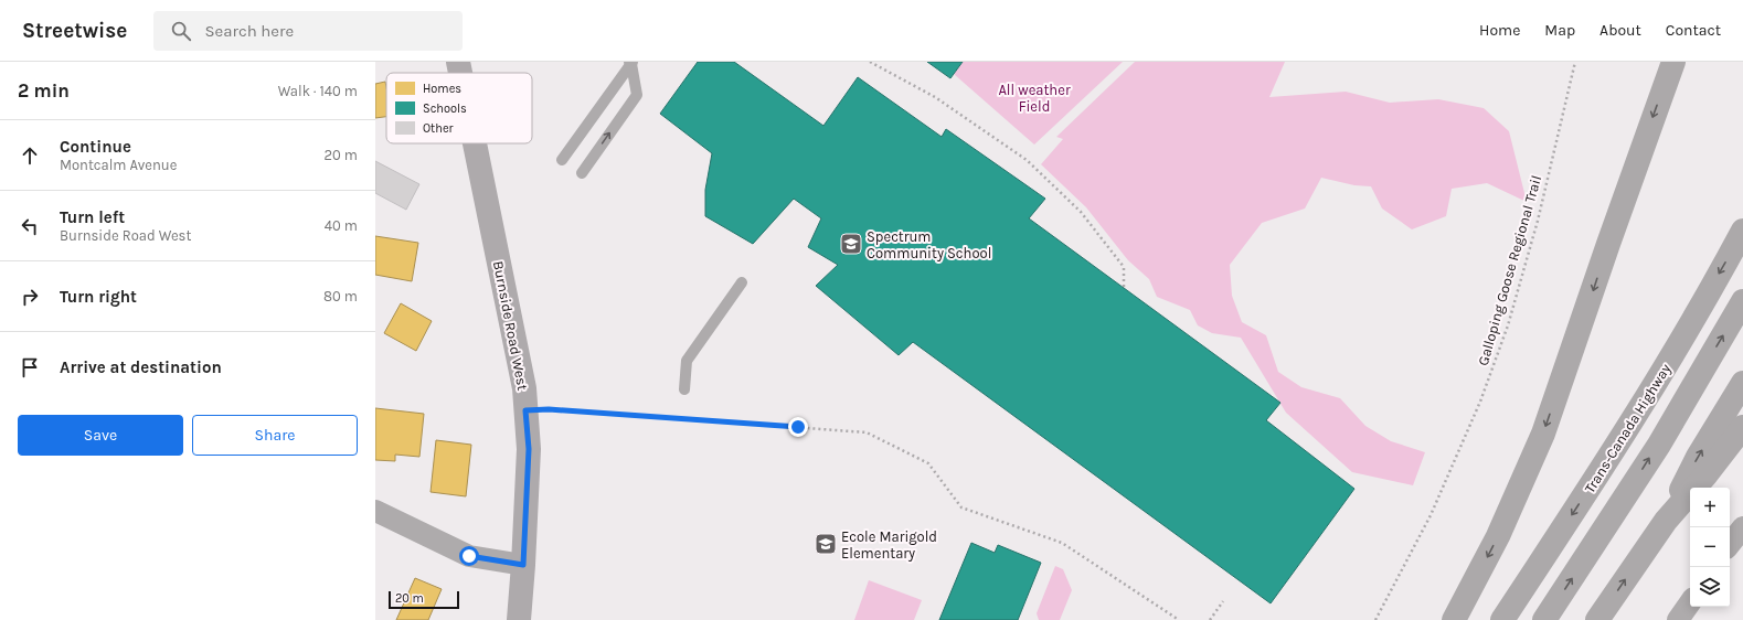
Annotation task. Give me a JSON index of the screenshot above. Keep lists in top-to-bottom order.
{
  "streets": {
    "highway": ["Trans-Canada Highway"],
    "street": ["Burnside Road West"],
    "path": ["Galloping Goose Regional Trail"]
  },
  "parks": ["All weather Field"],
  "places": {
    "school or university": ["Spectrum Community School", "Ecole Marigold Elementary"]
  },
  "legend": ["Homes", "Schools", "Other"],
  "scale_bar": "20 m",
  "page": {
    "header": "Streetwise",
    "search": "Search here",
    "nav": [
      "Home",
      "Map",
      "About",
      "Contact"
    ],
    "heading": ["2 min", "Walk · 140 m"],
    "list": [
      ["Continue", "Montcalm Avenue", "20 m"],
      ["Turn left", "Burnside Road West", "40 m"],
      ["Turn right", "80 m"],
      "Arrive at destination"
    ],
    "buttons": ["Save", "Share"],
    "map_buttons": ["+", "−"],
    "scale": "20 m"
  }
}
